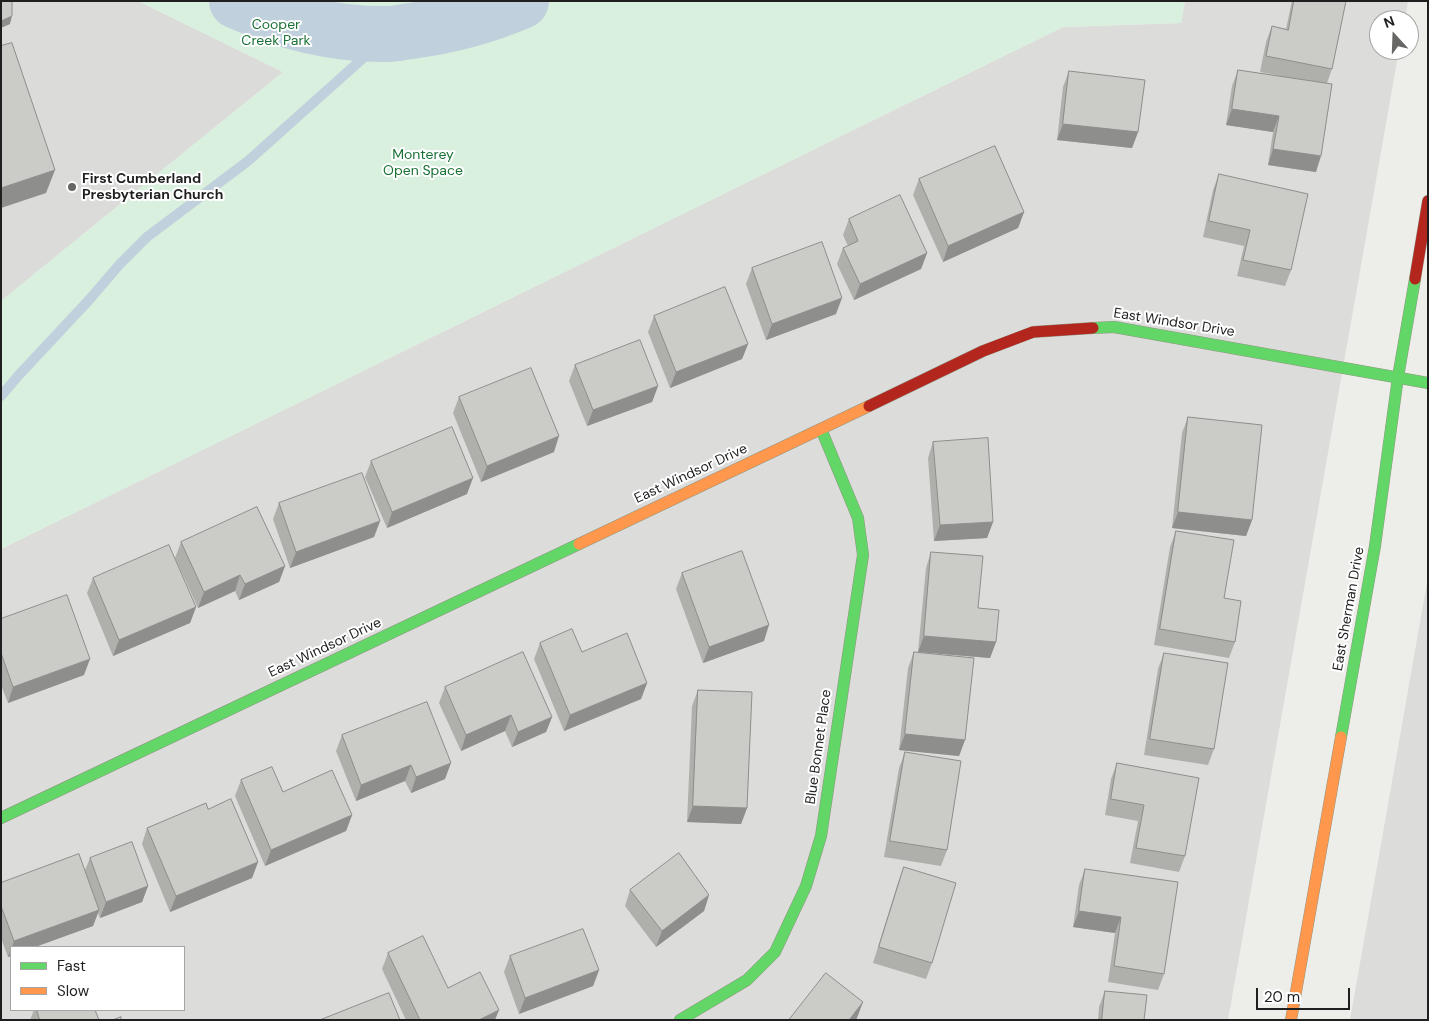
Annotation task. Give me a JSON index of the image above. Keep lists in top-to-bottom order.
{
  "streets": {
    "street": ["East Windsor Drive", "East Sherman Drive", "Blue Bonnet Place"]
  },
  "crossings": [
    ["East Windsor Drive", "East Sherman Drive"],
    ["East Windsor Drive", "Blue Bonnet Place"]
  ],
  "parks": ["Cooper Creek Park", "Monterey Open Space"],
  "places": ["First Cumberland Presbyterian Church"],
  "legend": ["Fast", "Slow"],
  "scale_bar": "20 m",
  "north": "top"
}
